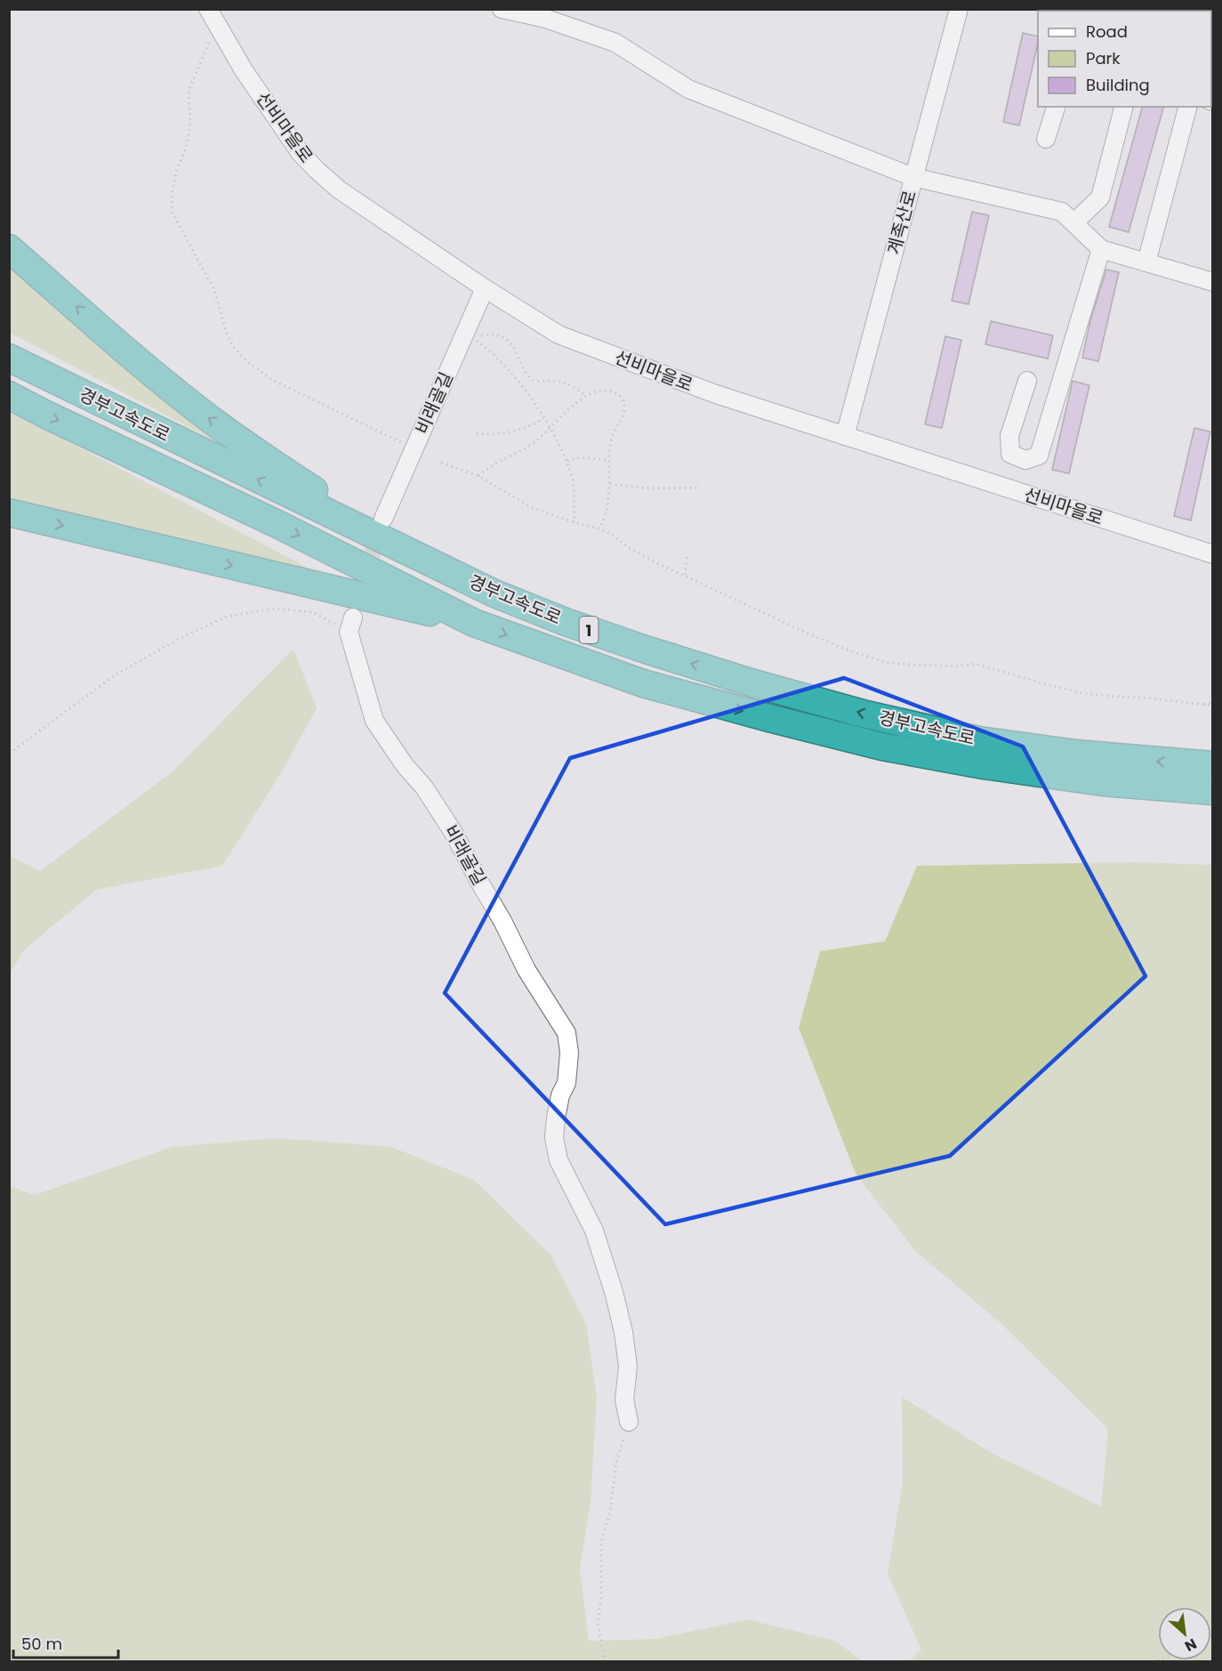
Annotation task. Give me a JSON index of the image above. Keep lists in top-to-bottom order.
{
  "streets": {
    "highway": ["경부고속도로", "1"],
    "street": ["선비마을로", "계족산로", "비래골길"]
  },
  "crossings": [
    ["선비마을로", "계족산로"],
    ["선비마을로", "비래골길"]
  ],
  "legend": ["Road", "Park", "Building"],
  "scale_bar": "50 m",
  "north": "bottom right"
}
